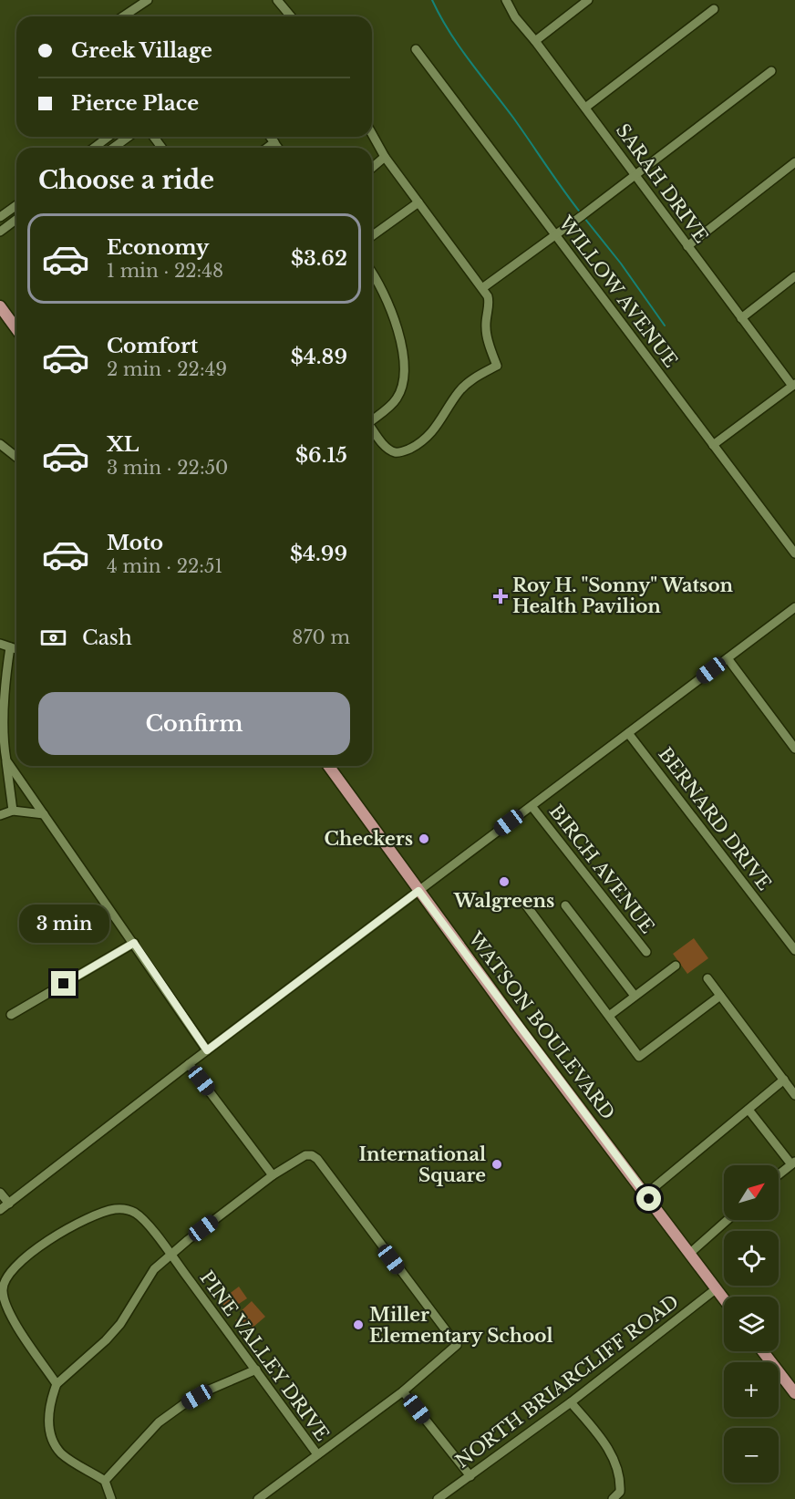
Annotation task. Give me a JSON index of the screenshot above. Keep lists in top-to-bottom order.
{
  "streets": {
    "main road": ["WATSON BOULEVARD"],
    "street": [
      "SARAH DRIVE",
      "WILLOW AVENUE",
      "BERNARD DRIVE",
      "BIRCH AVENUE",
      "PINE VALLEY DRIVE",
      "NORTH BRIARCLIFF ROAD"
    ]
  },
  "crossings": [
    ["WATSON BOULEVARD", "NORTH BRIARCLIFF ROAD"]
  ],
  "places": {
    "health": ["Roy H. \"Sonny\" Watson Health Pavilion"],
    "other": [
      "Checkers",
      "Walgreens",
      "International Square",
      "Miller Elementary School"
    ]
  },
  "north": "top right",
  "page": {
    "banner": ["Greek Village", "Pierce Place"],
    "heading": "Choose a ride",
    "list": [
      {
        "name": "Economy",
        "note": "1 min · 22:48",
        "value": "$3.62"
      },
      {
        "name": "Comfort",
        "note": "2 min · 22:49",
        "value": "$4.89"
      },
      {
        "name": "XL",
        "note": "3 min · 22:50",
        "value": "$6.15"
      },
      {
        "name": "Moto",
        "note": "4 min · 22:51",
        "value": "$4.99"
      }
    ],
    "pay": ["Cash", "870 m"],
    "buttons": "Confirm",
    "bubble": "3 min",
    "map_buttons": ["+", "−"]
  }
}
